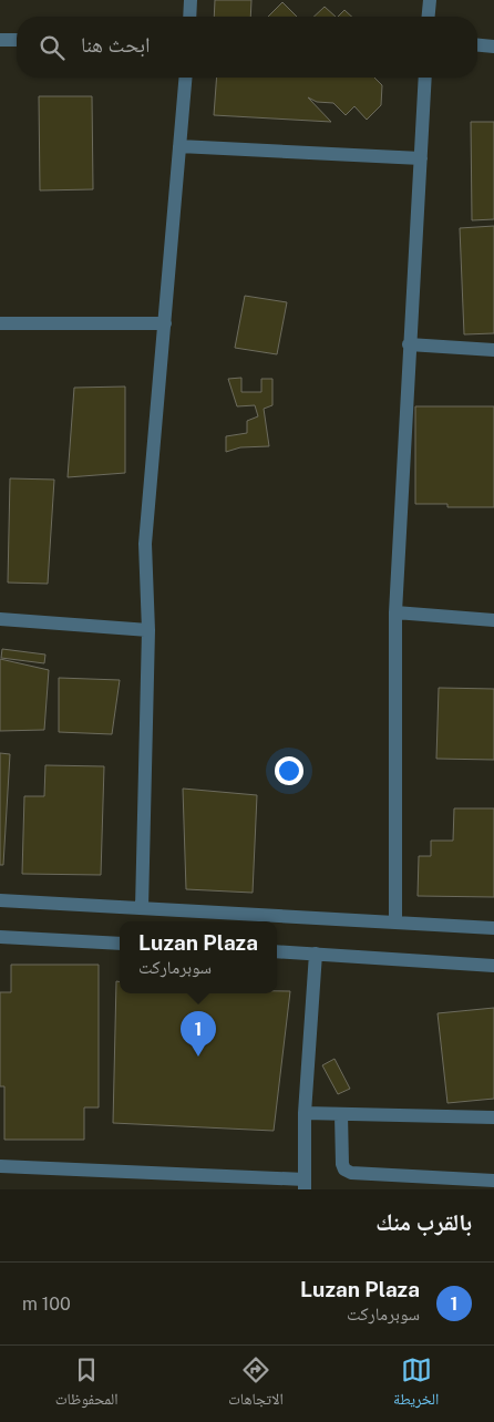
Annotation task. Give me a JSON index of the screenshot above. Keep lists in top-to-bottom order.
{
  "page": {
    "search": "ابحث هنا",
    "popup": ["Luzan Plaza", "سوبرماركت"],
    "pins": "1",
    "heading": "بالقرب منك",
    "list": [
      {
        "mark": "1",
        "name": "Luzan Plaza",
        "note": "سوبرماركت",
        "value": "100 m"
      }
    ],
    "nav": ["الخريطة", "الاتجاهات", "المحفوظات"]
  }
}
